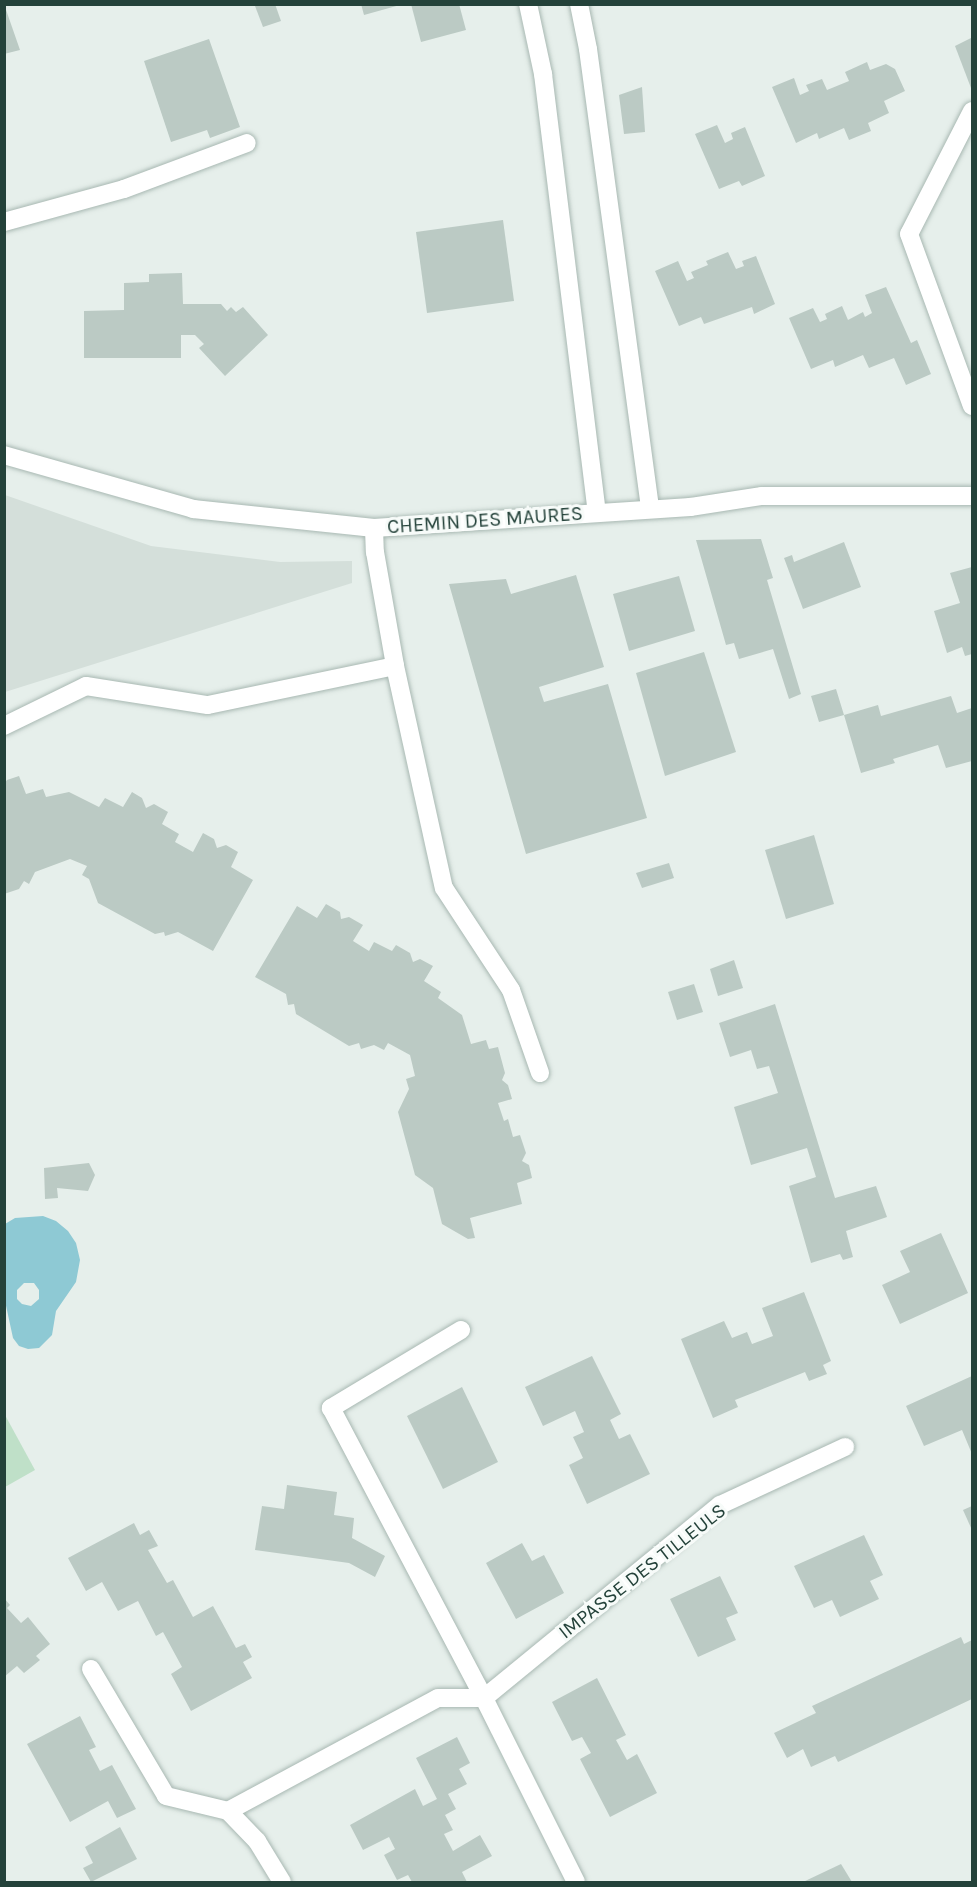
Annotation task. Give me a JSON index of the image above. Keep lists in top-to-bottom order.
{
  "streets": {
    "street": ["CHEMIN DES MAURES", "IMPASSE DES TILLEULS"]
  }
}
